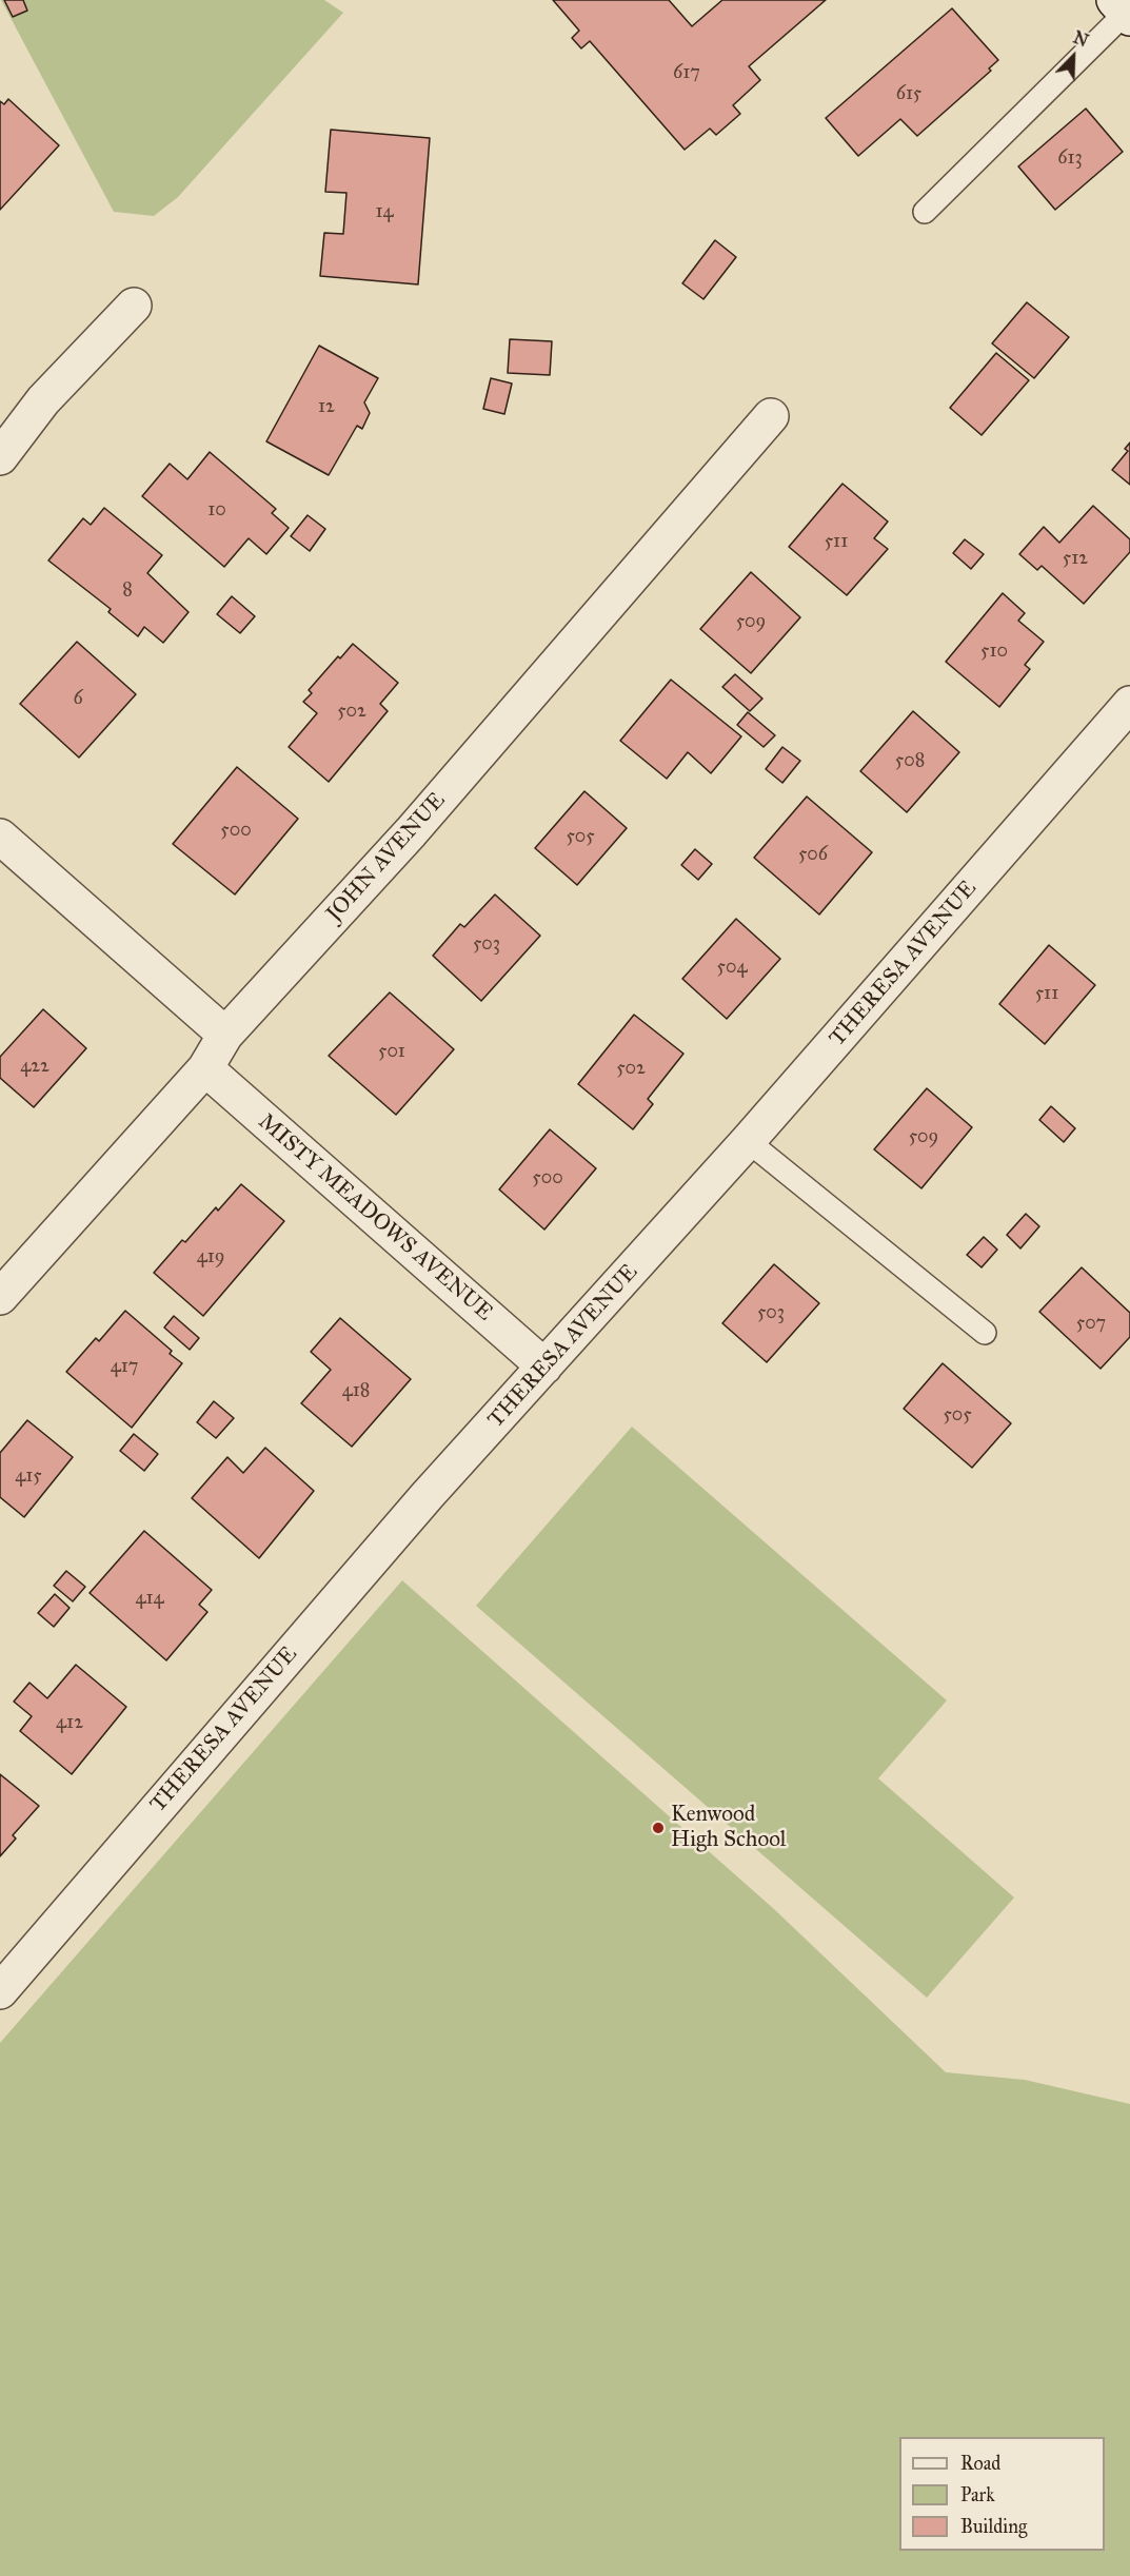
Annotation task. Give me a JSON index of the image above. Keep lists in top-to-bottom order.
{
  "streets": {
    "street": ["JOHN AVENUE", "THERESA AVENUE", "MISTY MEADOWS AVENUE"]
  },
  "crossings": [
    ["JOHN AVENUE", "MISTY MEADOWS AVENUE"],
    ["THERESA AVENUE", "MISTY MEADOWS AVENUE"]
  ],
  "places": ["Kenwood High School"],
  "house_numbers": [
    "617",
    "615",
    "613",
    "14",
    "12",
    "10",
    "511",
    "512",
    "8",
    "509",
    "510",
    "6",
    "502",
    "508",
    "500",
    "505",
    "506",
    "503",
    "504",
    "511",
    "501",
    "422",
    "502",
    "509",
    "500",
    "419",
    "503",
    "507",
    "417",
    "418",
    "505",
    "415",
    "414",
    "412"
  ],
  "legend": ["Road", "Park", "Building"],
  "north": "top right"
}
